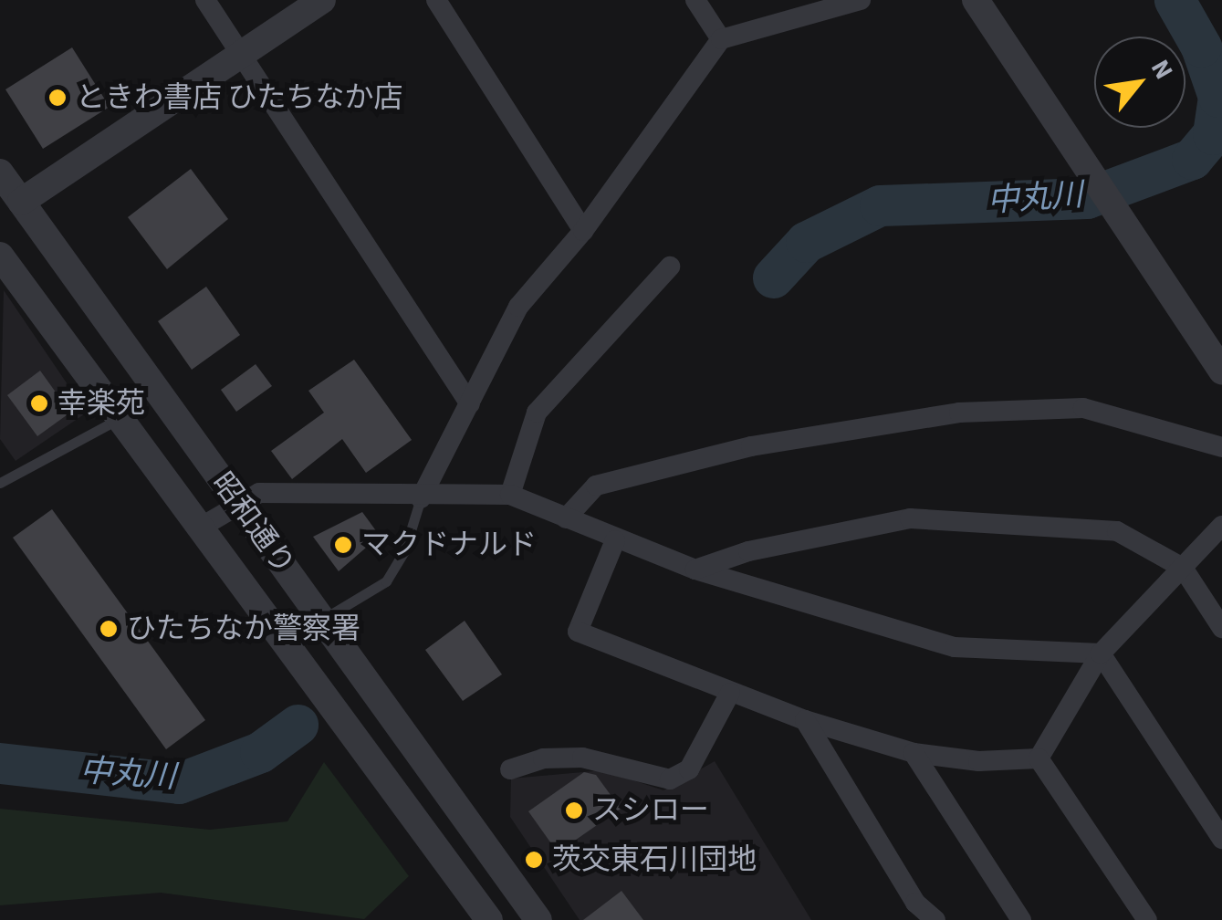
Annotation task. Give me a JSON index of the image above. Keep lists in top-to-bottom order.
{
  "streets": {
    "street": ["昭和通り"]
  },
  "water": ["中丸川"],
  "places": [
    "ときわ書店 ひたちなか店",
    "幸楽苑",
    "マクドナルド",
    "ひたちなか警察署",
    "スシロー",
    "茨交東石川団地"
  ],
  "north": "top right"
}
